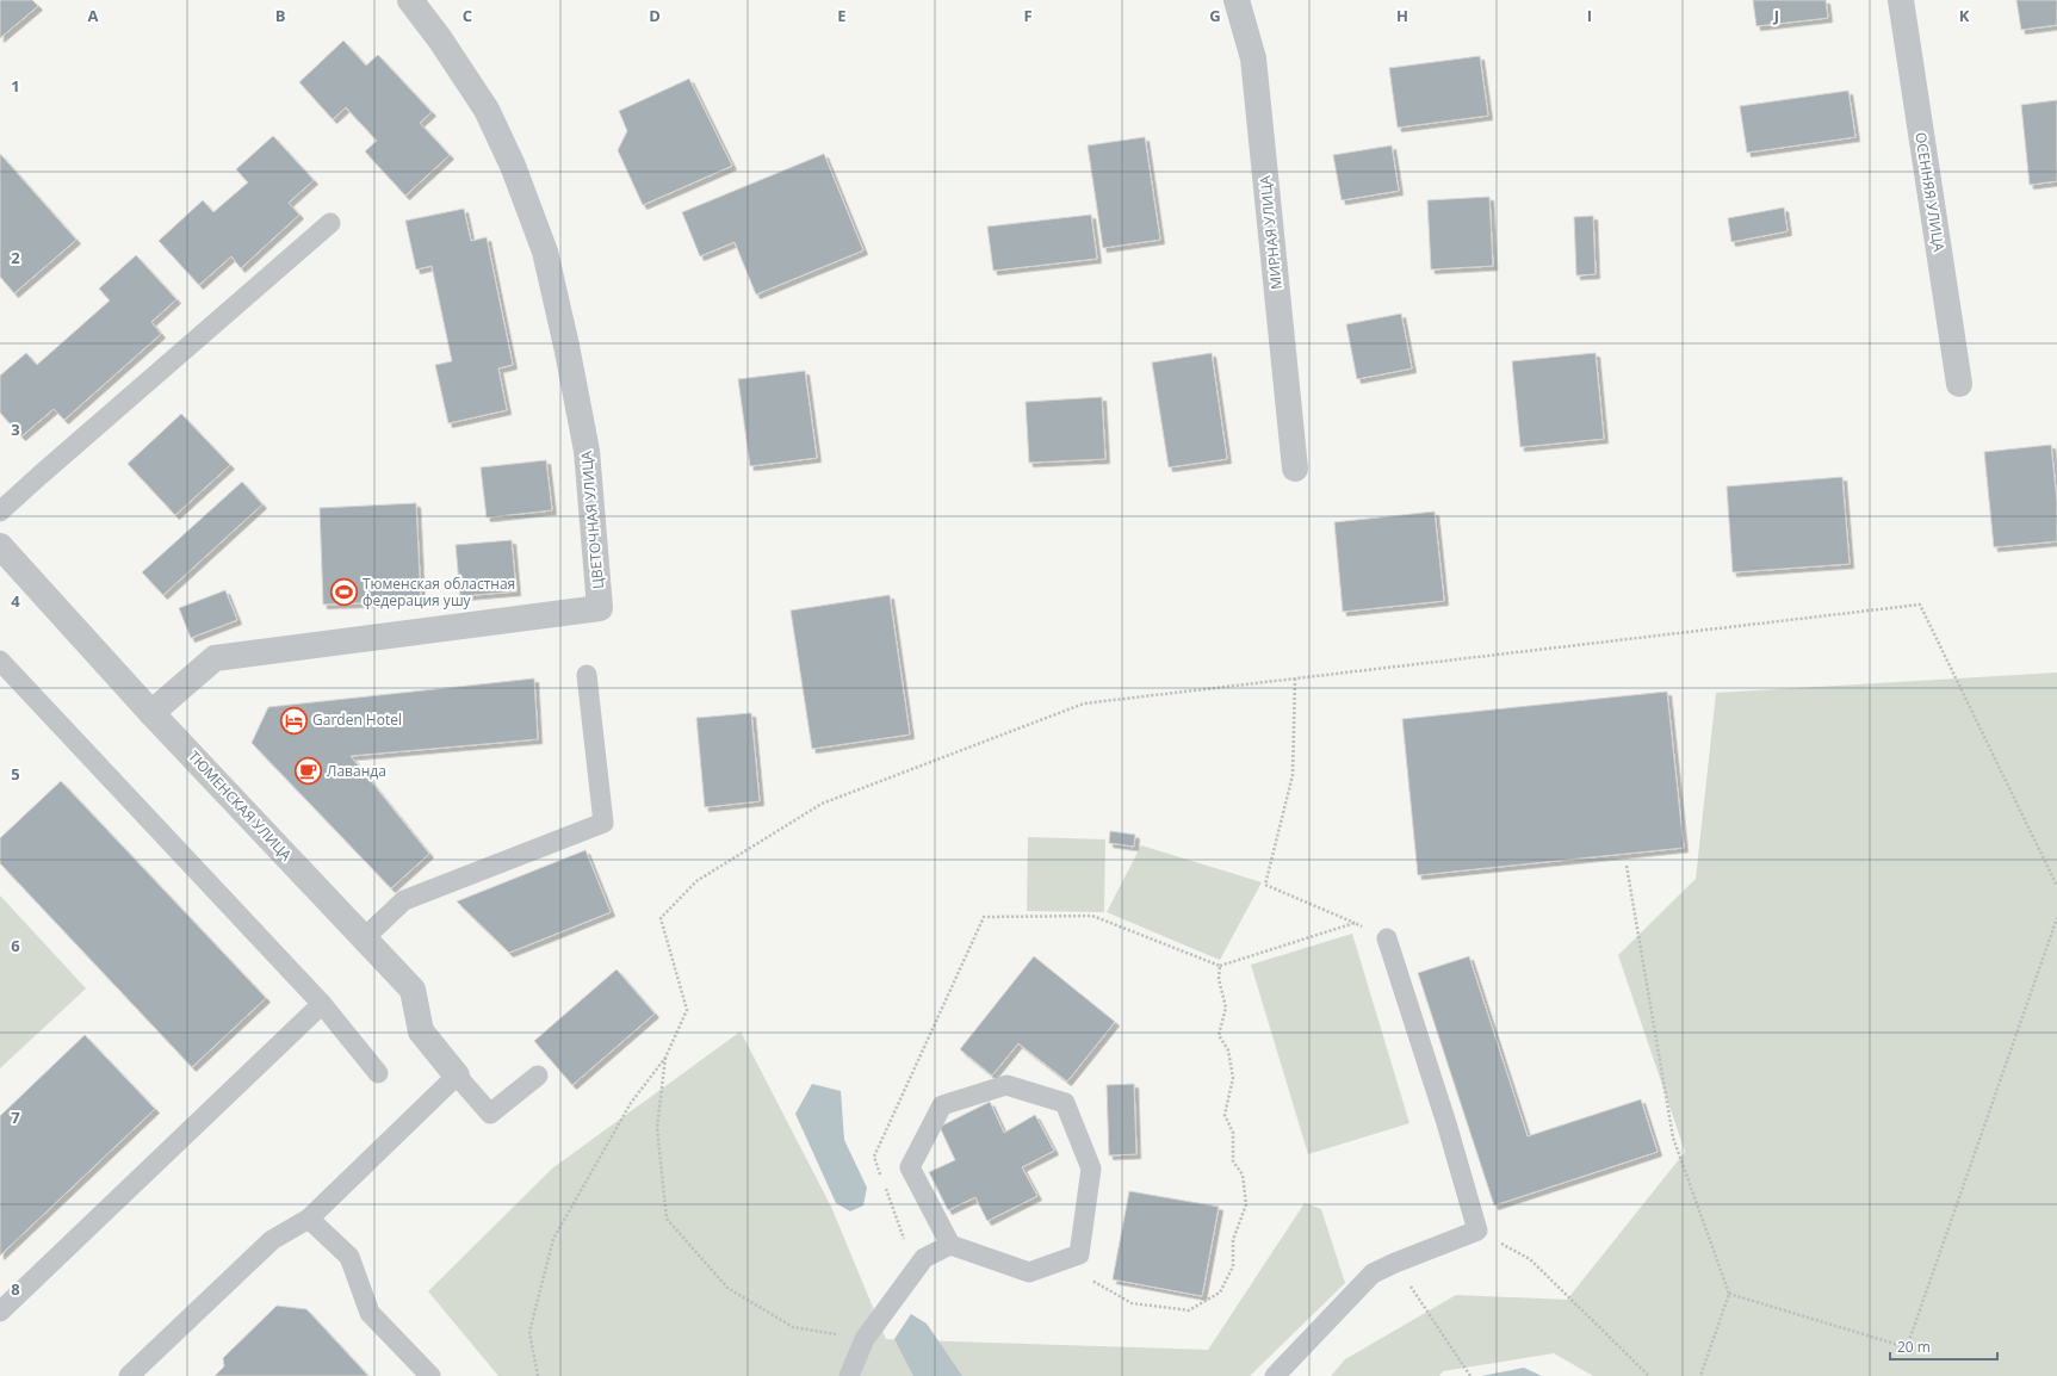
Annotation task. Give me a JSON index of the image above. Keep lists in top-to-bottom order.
{
  "streets": {
    "street": [
      "ОСЕННЯЯ УЛИЦА",
      "МИРНАЯ УЛИЦА",
      "ЦВЕТОЧНАЯ УЛИЦА",
      "ТЮМЕНСКАЯ УЛИЦА"
    ]
  },
  "crossings": [
    ["ЦВЕТОЧНАЯ УЛИЦА", "ТЮМЕНСКАЯ УЛИЦА"]
  ],
  "places": {
    "sports": ["Тюменская областная федерация ушу"],
    "hotel": ["Garden Hotel"],
    "cafe": ["Лаванда"]
  },
  "scale_bar": "20 m",
  "grid": {
    "columns": [
      "A",
      "B",
      "C",
      "D",
      "E",
      "F",
      "G",
      "H",
      "I",
      "J",
      "K"
    ],
    "rows": [
      "1",
      "2",
      "3",
      "4",
      "5",
      "6",
      "7",
      "8"
    ]
  }
}
